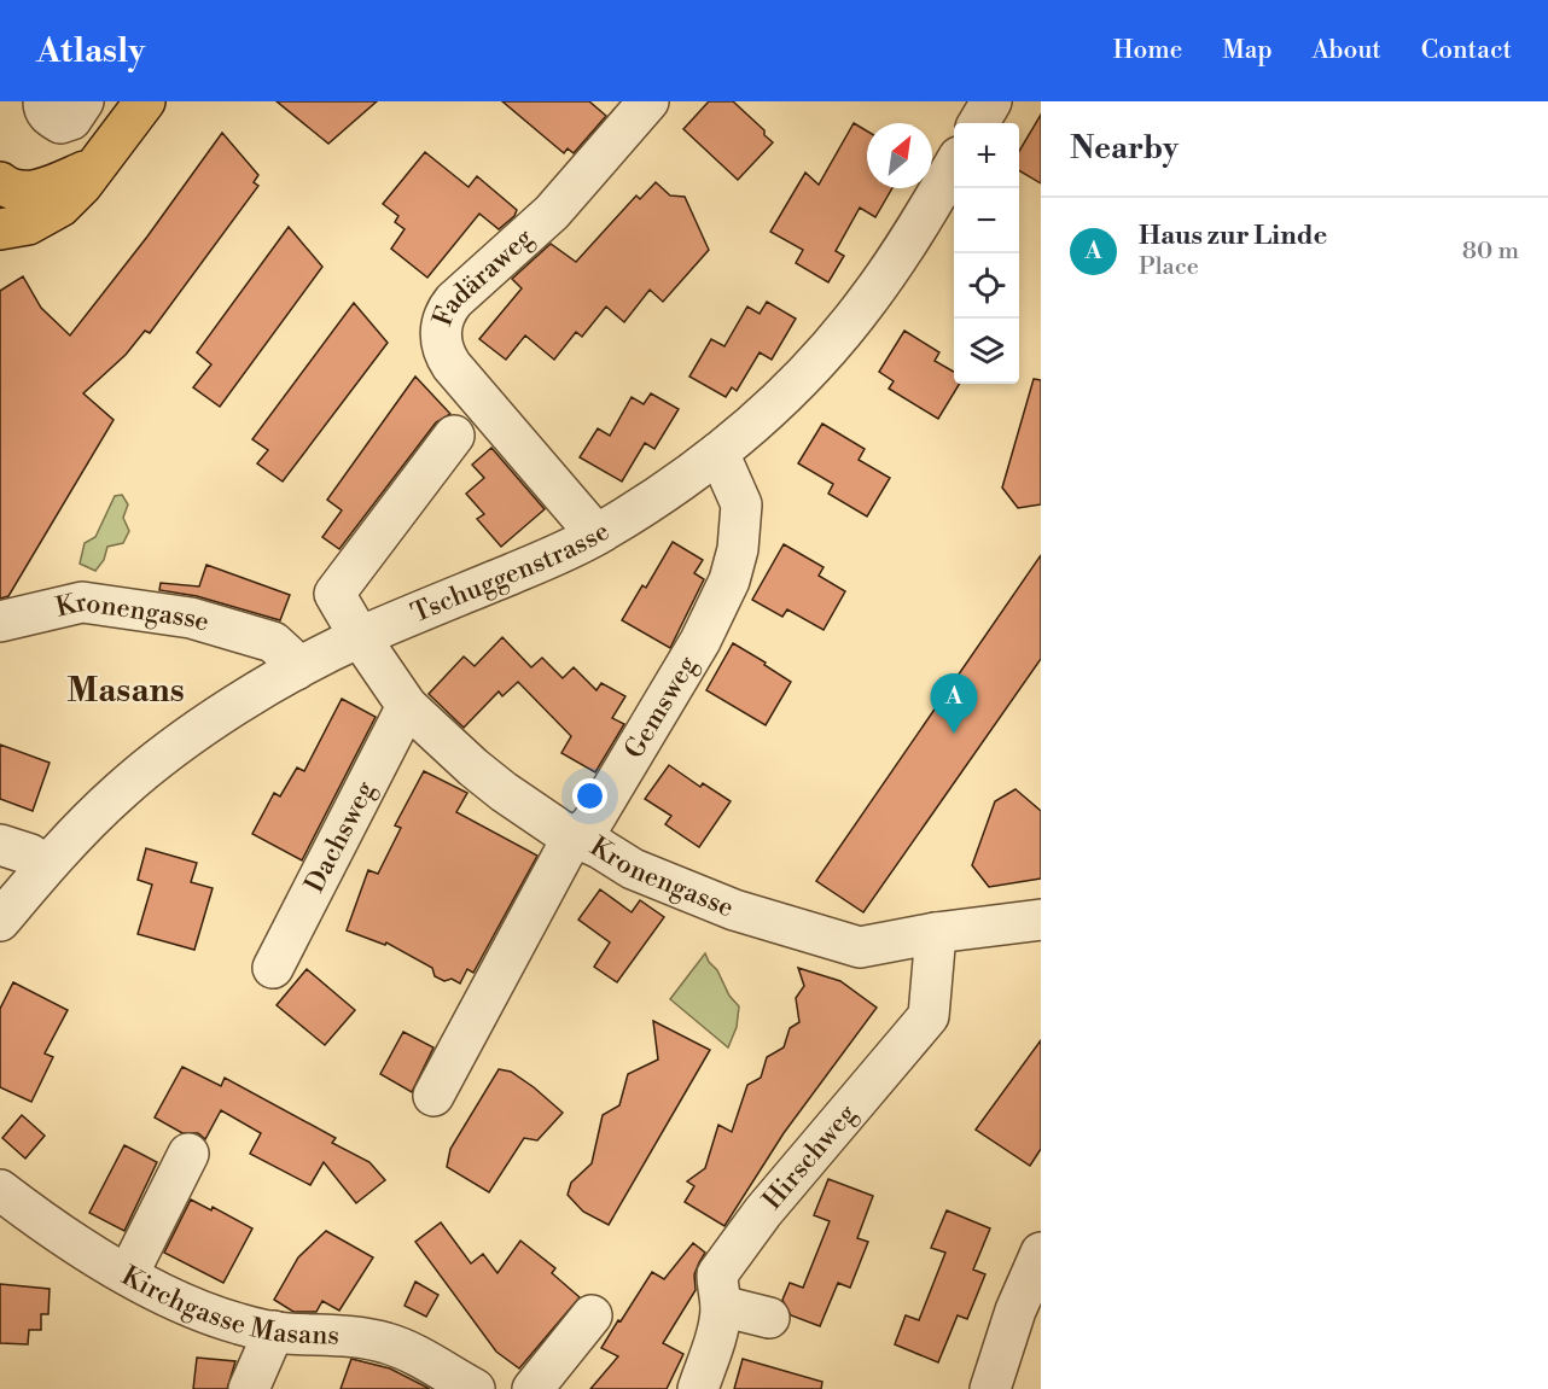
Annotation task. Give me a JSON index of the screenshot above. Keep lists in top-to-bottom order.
{
  "streets": {
    "street": [
      "Fadäraweg",
      "Tschuggenstrasse",
      "Kronengasse",
      "Gemsweg",
      "Dachsweg",
      "Hirschweg",
      "Kirchgasse Masans"
    ]
  },
  "crossings": [
    ["Fadäraweg", "Tschuggenstrasse"],
    ["Tschuggenstrasse", "Kronengasse"],
    ["Tschuggenstrasse", "Gemsweg"],
    ["Kronengasse", "Gemsweg"],
    ["Kronengasse", "Dachsweg"],
    ["Kronengasse", "Hirschweg"]
  ],
  "districts": ["Masans"],
  "north": "top right",
  "page": {
    "header": "Atlasly",
    "nav": [
      "Home",
      "Map",
      "About",
      "Contact"
    ],
    "heading": "Nearby",
    "map_buttons": ["+", "−"],
    "list": [
      {
        "mark": "A",
        "name": "Haus zur Linde",
        "note": "Place",
        "value": "80 m"
      }
    ],
    "pins": "A"
  }
}
